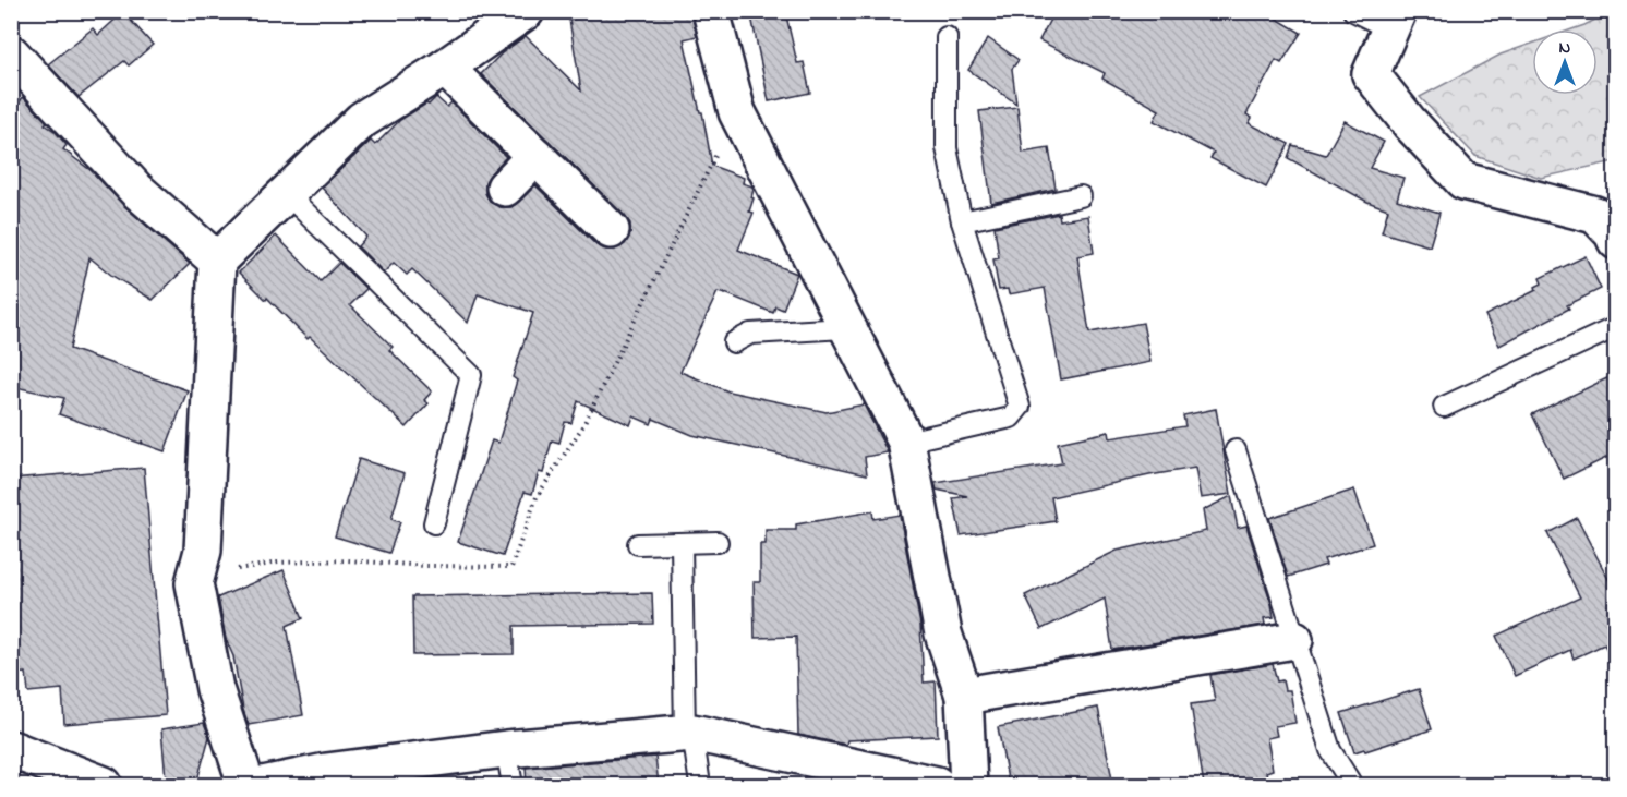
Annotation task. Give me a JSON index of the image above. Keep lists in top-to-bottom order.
{
  "north": "top"
}
